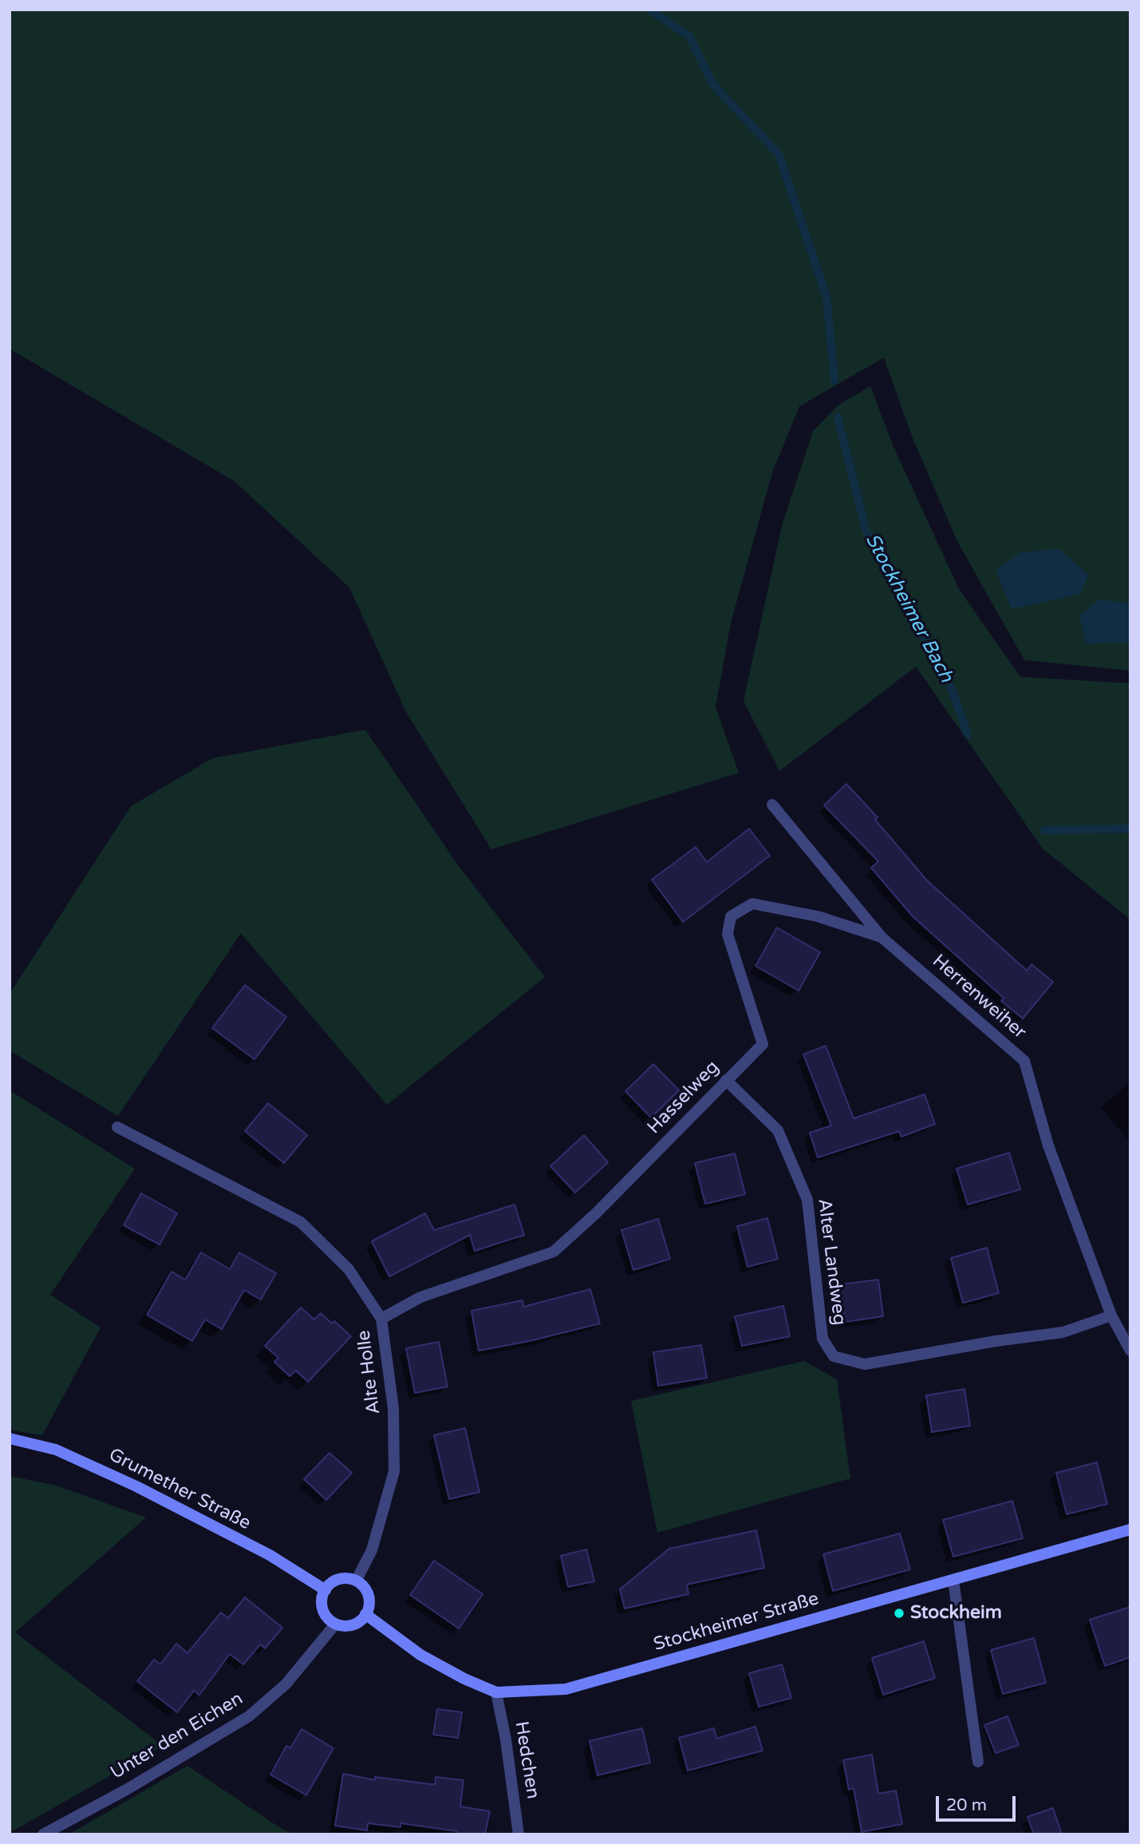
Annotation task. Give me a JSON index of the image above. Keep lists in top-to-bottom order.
{
  "streets": {
    "street": [
      "Herrenweiher",
      "Hasselweg",
      "Alter Landweg",
      "Alte Holle",
      "Grumether Straße",
      "Stockheimer Straße",
      "Unter den Eichen",
      "Hedchen"
    ]
  },
  "crossings": [
    ["Herrenweiher", "Hasselweg"],
    ["Herrenweiher", "Alter Landweg"],
    ["Hasselweg", "Alter Landweg"],
    ["Hasselweg", "Alte Holle"],
    ["Alte Holle", "Grumether Straße"],
    ["Alte Holle", "Stockheimer Straße"],
    ["Alte Holle", "Unter den Eichen"],
    ["Grumether Straße", "Stockheimer Straße"],
    ["Grumether Straße", "Unter den Eichen"],
    ["Stockheimer Straße", "Unter den Eichen"],
    ["Stockheimer Straße", "Hedchen"]
  ],
  "water": ["Stockheimer Bach"],
  "places": ["Stockheim"],
  "scale_bar": "20 m"
}
